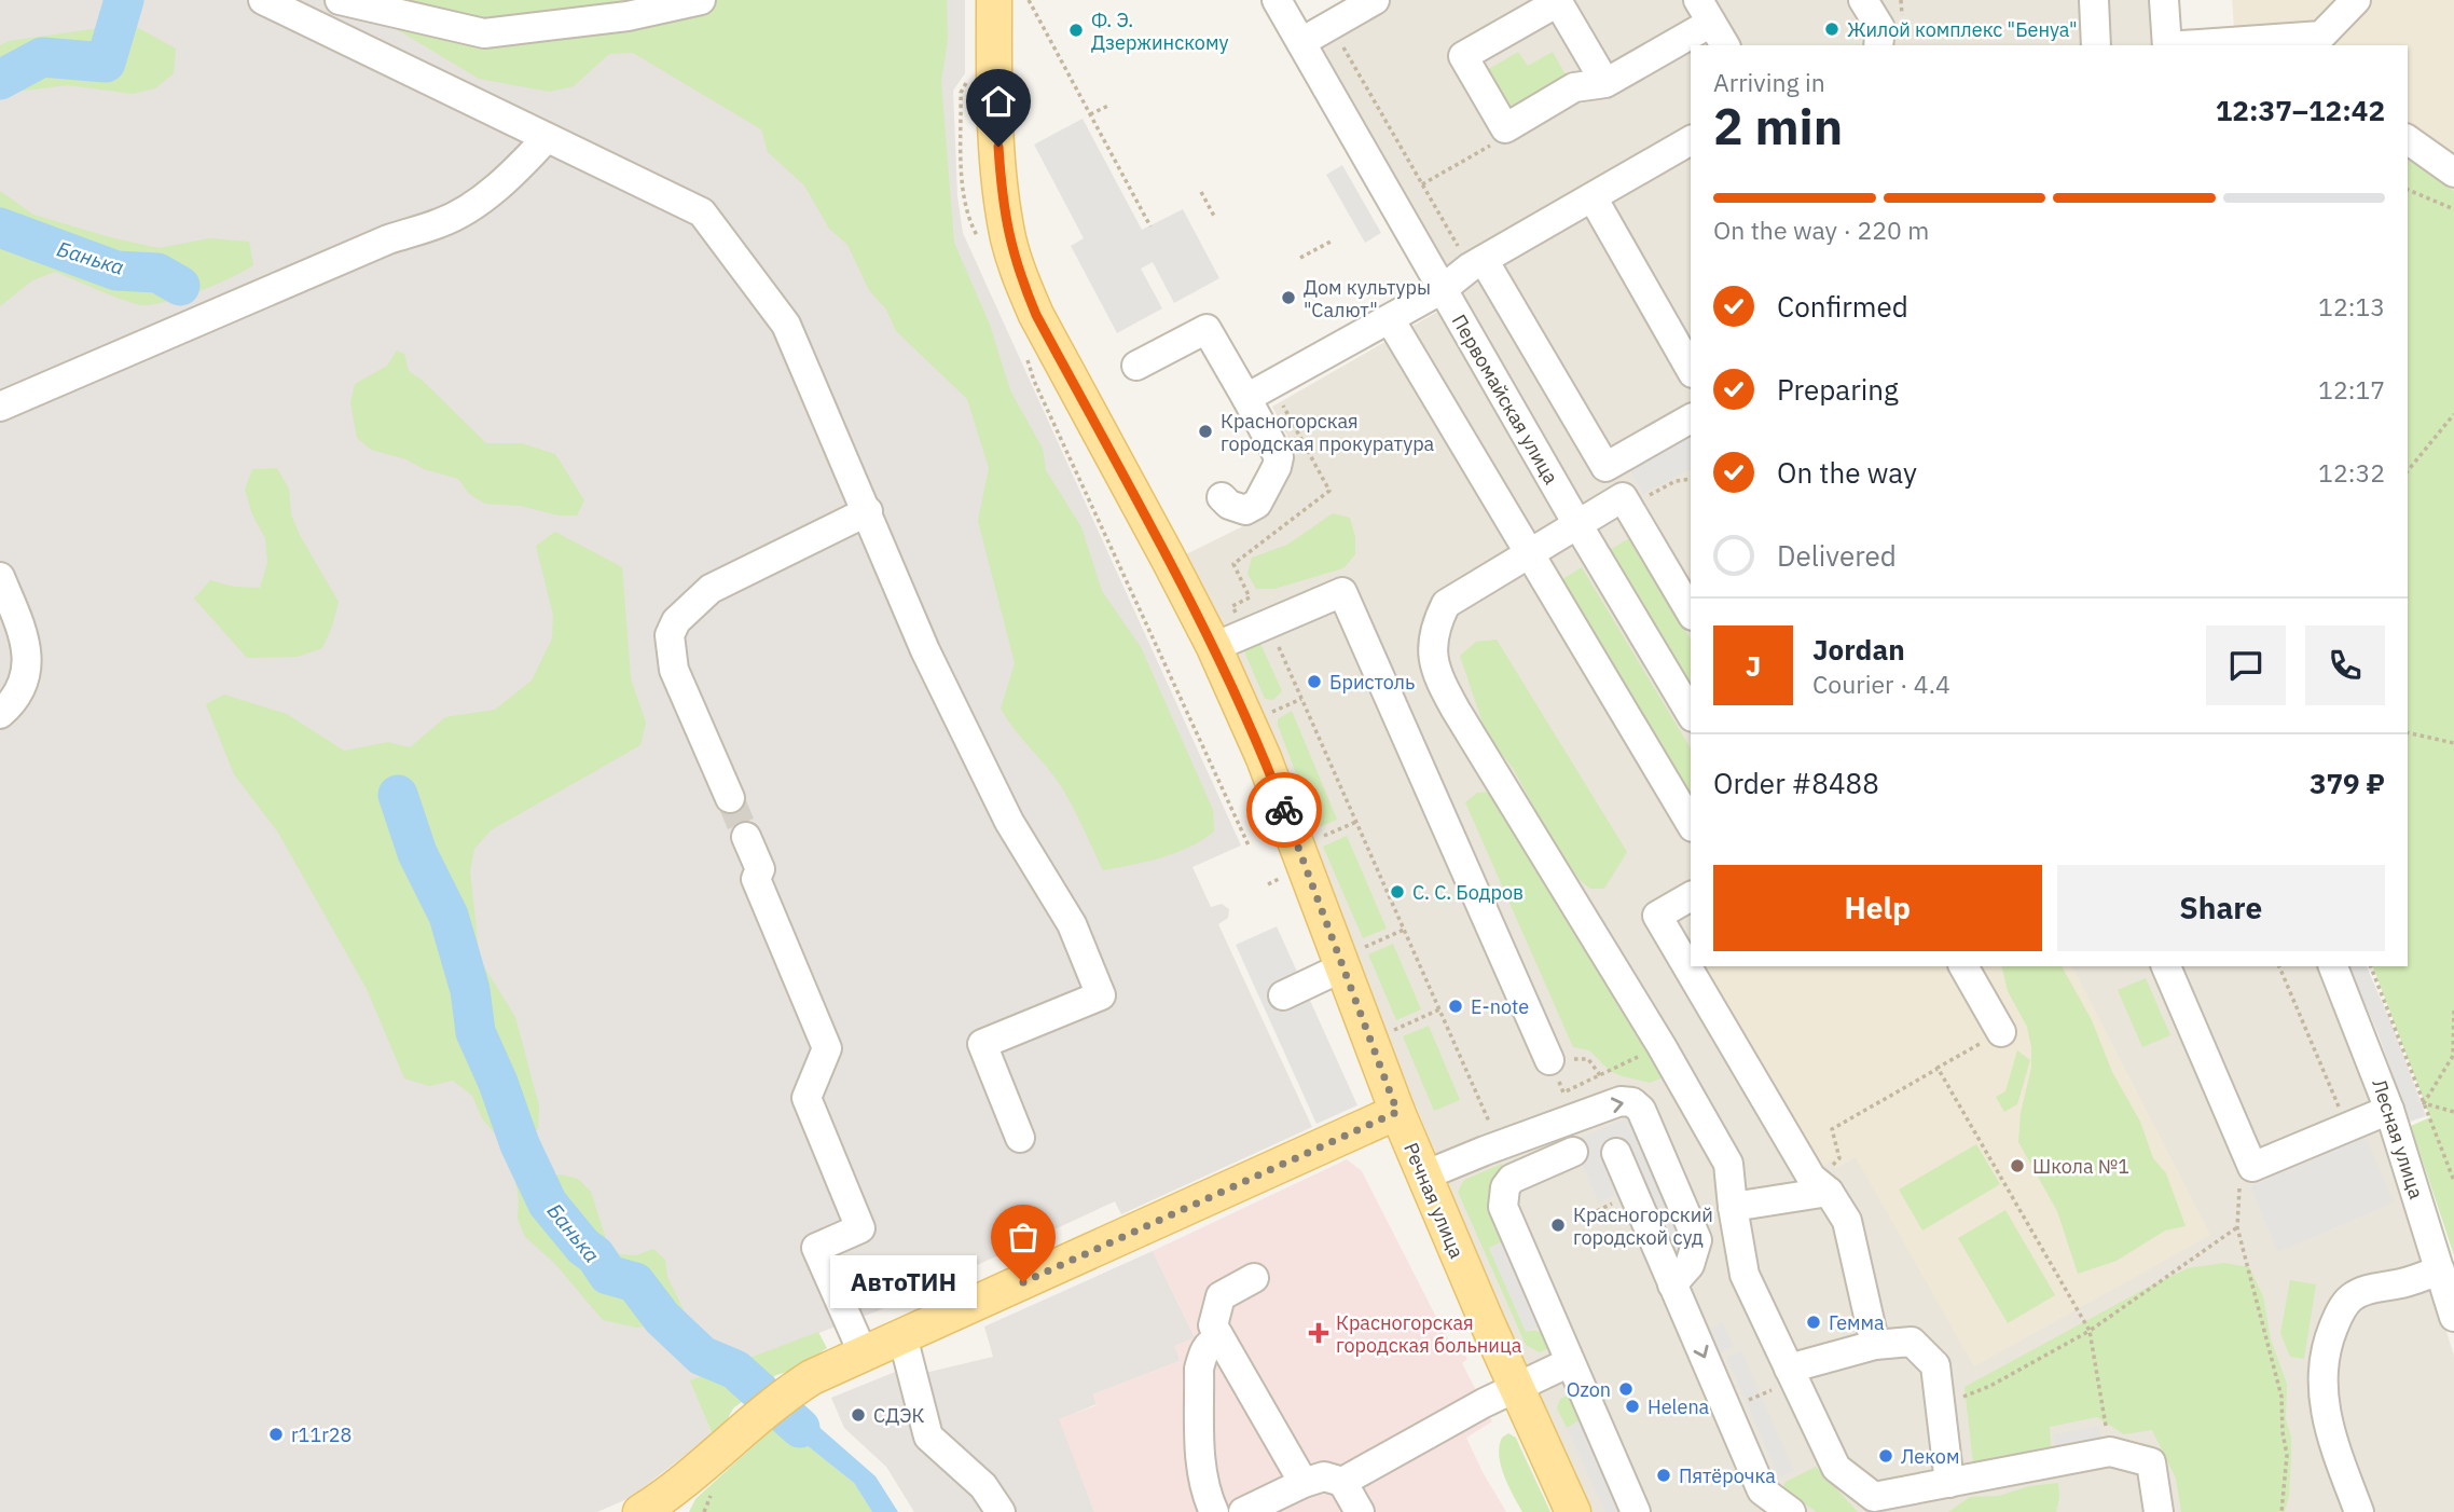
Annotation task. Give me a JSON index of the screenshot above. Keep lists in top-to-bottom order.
{
  "streets": {
    "main road": ["Речная улица"],
    "street": ["Первомайская улица", "Лесная улица"]
  },
  "water": ["Банька"],
  "places": {
    "other": [
      "Жилой комплекс \"Бенуа\"",
      "Ф. Э. Дзержинскому",
      "Дом культуры \"Салют\"",
      "Красногорская городская прокуратура",
      "Бристоль",
      "С. С. Бодров",
      "E-note",
      "Школа №1",
      "Красногорский городской суд",
      "АвтоТИН",
      "Гемма",
      "Ozon",
      "Helena",
      "СДЭК",
      "r11r28",
      "Леком",
      "Пятёрочка"
    ],
    "health": ["Красногорская городская больница"]
  },
  "page": {
    "heading": ["2 min", "Arriving in", "12:37–12:42"],
    "panel": [
      "Jordan",
      "Courier · 4.4",
      "Order #8488",
      "379 ₽"
    ],
    "bar": "On the way · 220 m",
    "list": [
      ["Confirmed", "12:13"],
      ["Preparing", "12:17"],
      ["On the way", "12:32"],
      "Delivered"
    ],
    "round": "J",
    "buttons": ["Help", "Share"],
    "bubble": "АвтоТИН"
  }
}
